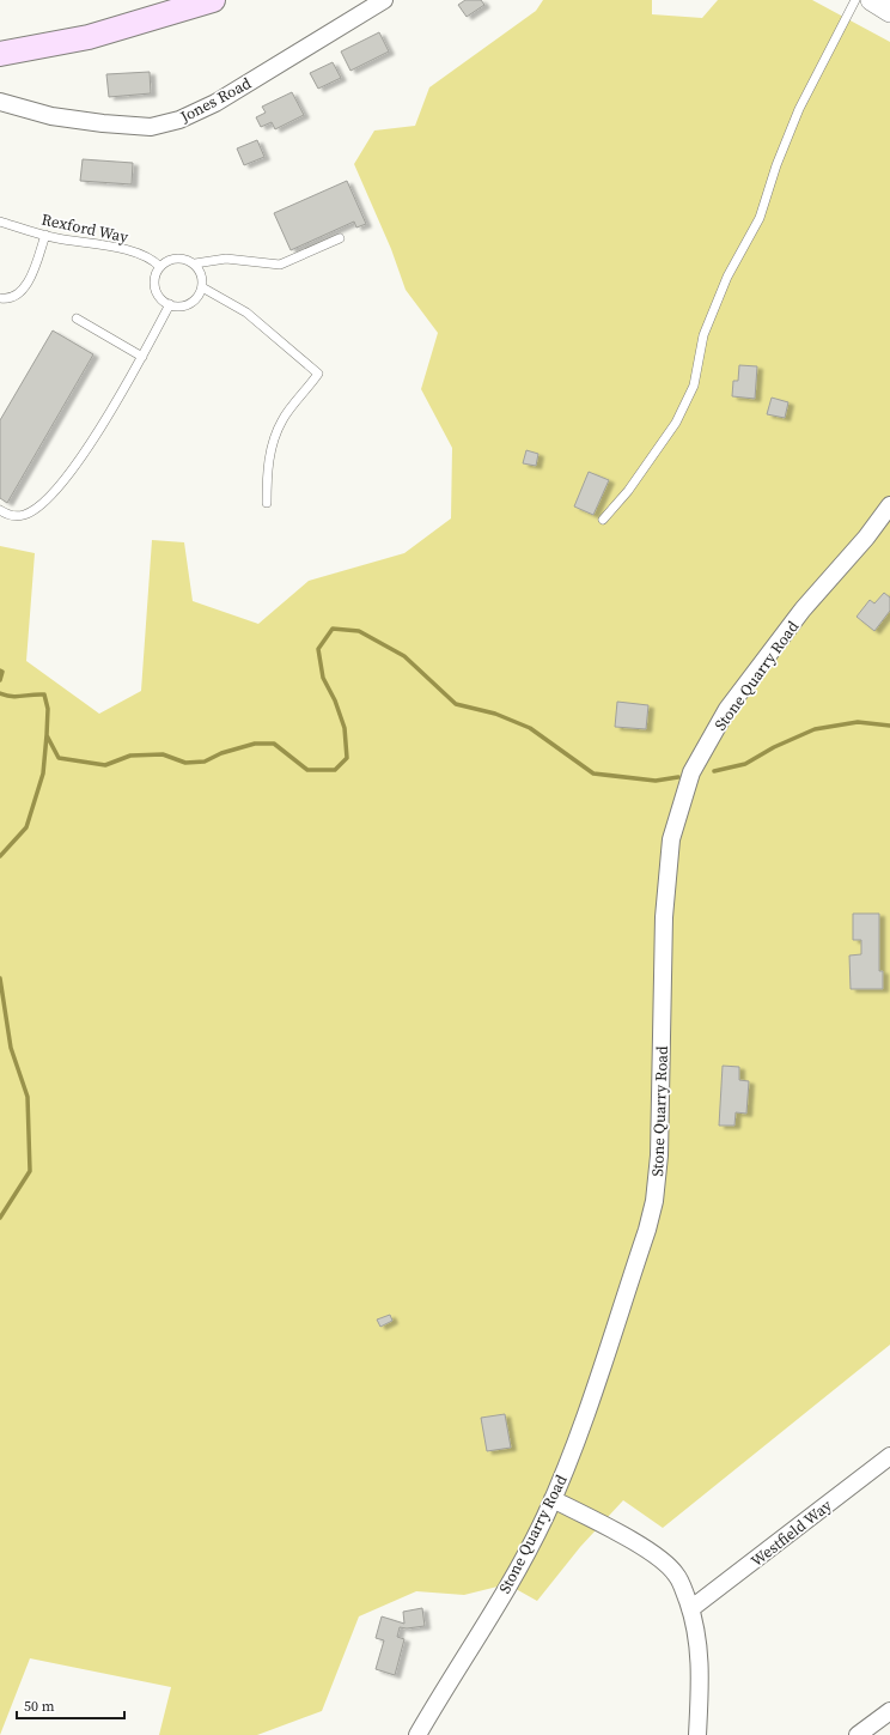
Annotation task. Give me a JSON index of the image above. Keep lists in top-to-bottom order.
{
  "streets": {
    "street": ["Jones Road", "Stone Quarry Road", "Westfield Way"],
    "lane": ["Rexford Way"]
  },
  "scale_bar": "50 m"
}
